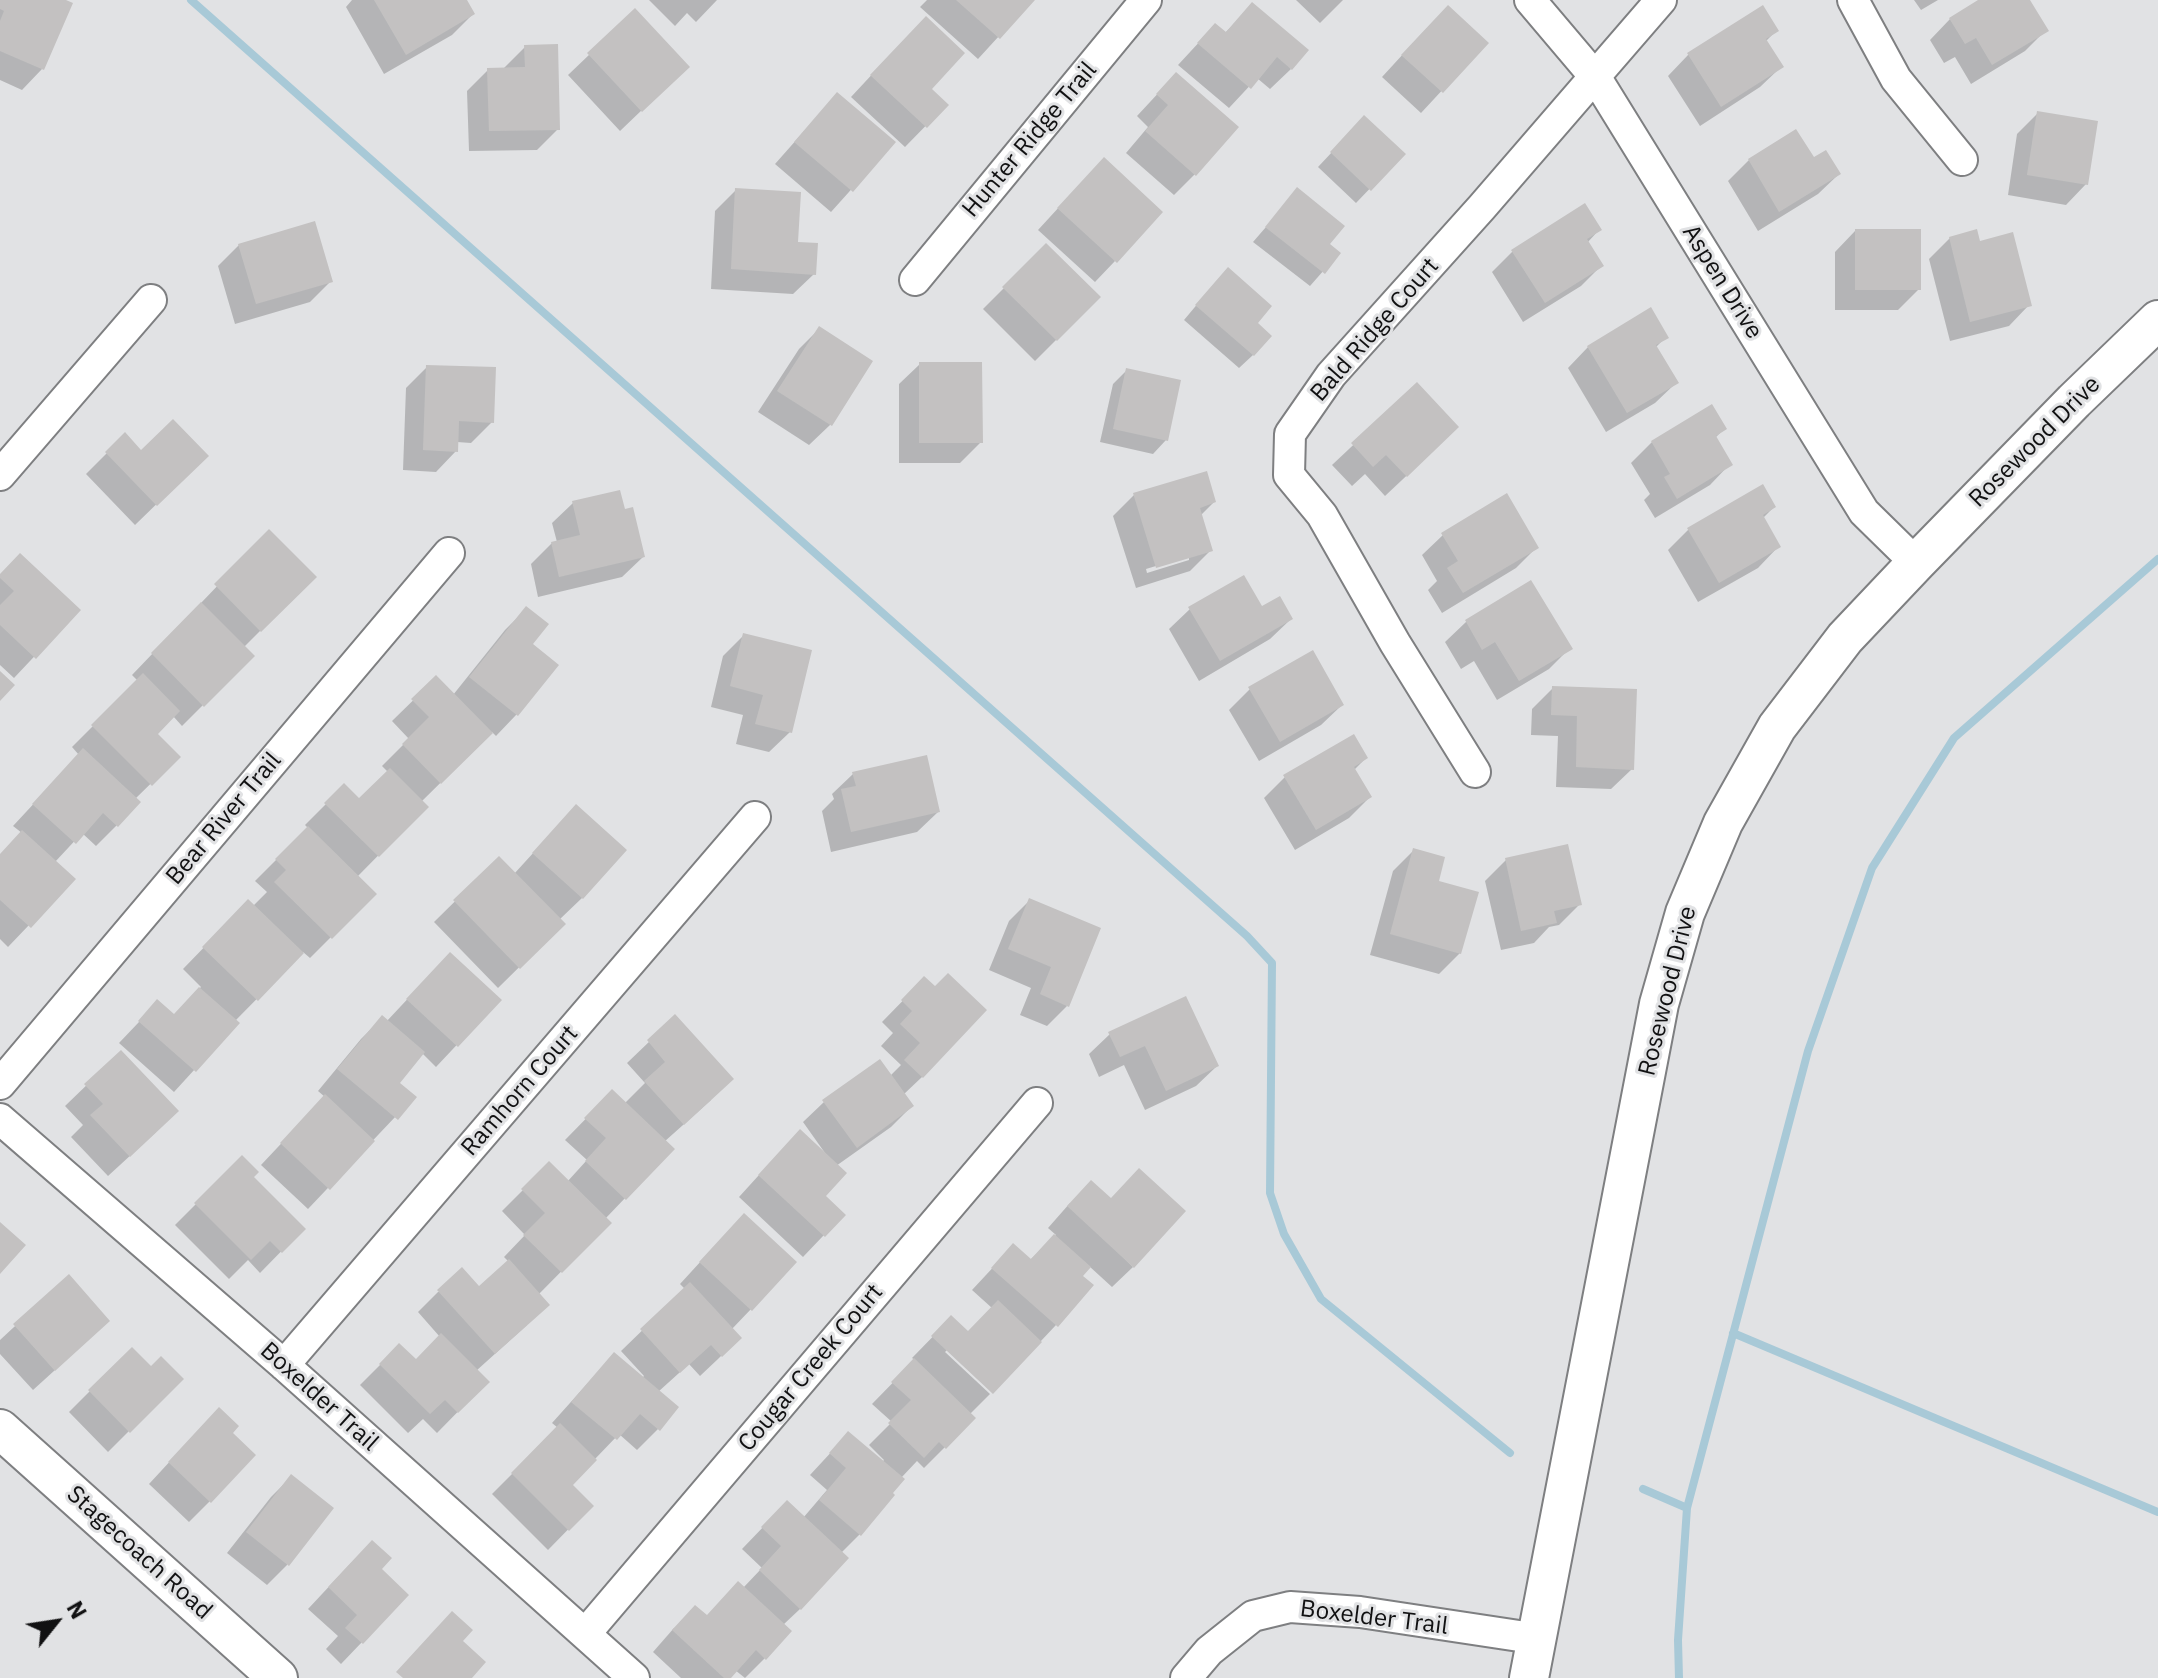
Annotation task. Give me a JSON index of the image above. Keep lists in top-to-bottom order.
{
  "streets": {
    "main road": ["Rosewood Drive", "Stagecoach Road"],
    "street": [
      "Hunter Ridge Trail",
      "Aspen Drive",
      "Bald Ridge Court",
      "Bear River Trail",
      "Ramhorn Court",
      "Cougar Creek Court",
      "Boxelder Trail"
    ]
  },
  "crossings": [
    ["Aspen Drive", "Bald Ridge Court"],
    ["Aspen Drive", "Rosewood Drive"],
    ["Rosewood Drive", "Boxelder Trail"],
    ["Ramhorn Court", "Boxelder Trail"],
    ["Cougar Creek Court", "Boxelder Trail"]
  ],
  "north": "top right"
}
